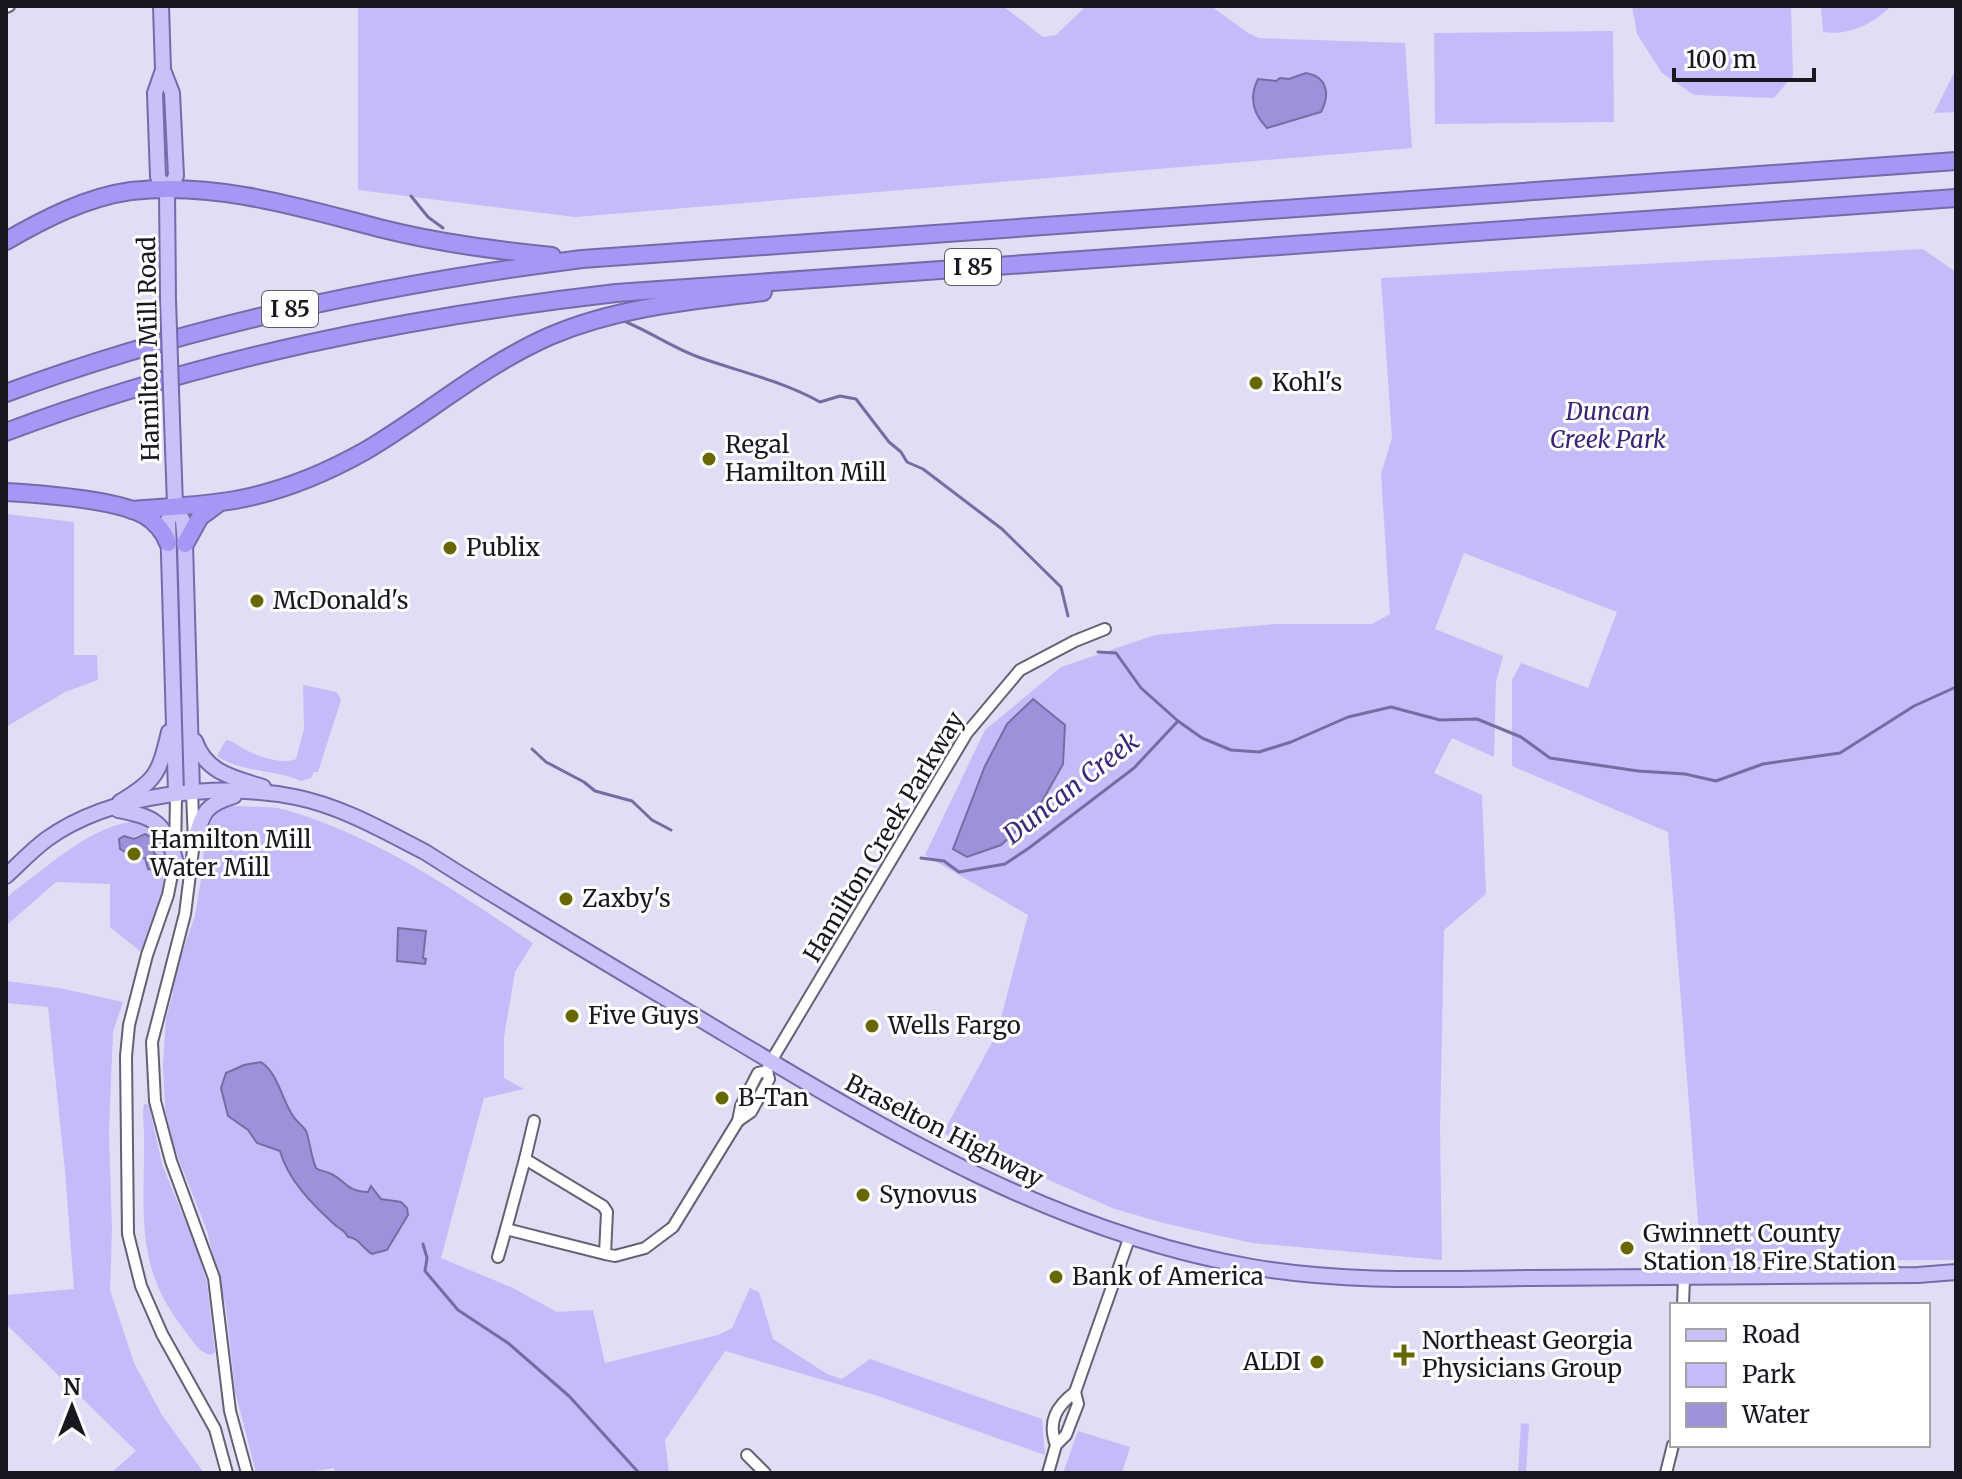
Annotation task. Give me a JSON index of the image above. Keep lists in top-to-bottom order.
{
  "streets": {
    "highway": ["I 85"],
    "main road": ["Hamilton Mill Road", "Braselton Highway"],
    "street": ["Hamilton Creek Parkway"]
  },
  "crossings": [
    ["Hamilton Mill Road", "Braselton Highway"],
    ["Hamilton Creek Parkway", "Braselton Highway"]
  ],
  "water": ["Duncan Creek"],
  "parks": ["Duncan Creek Park"],
  "places": {
    "other": [
      "Kohl's",
      "Regal Hamilton Mill",
      "Publix",
      "McDonald's",
      "Hamilton Mill Water Mill",
      "Zaxby's",
      "Five Guys",
      "Wells Fargo",
      "B-Tan",
      "Synovus",
      "Gwinnett County Station 18 Fire Station",
      "Bank of America",
      "ALDI"
    ],
    "health": ["Northeast Georgia Physicians Group"]
  },
  "legend": ["Road", "Park", "Water"],
  "scale_bar": "100 m",
  "north": "top"
}
